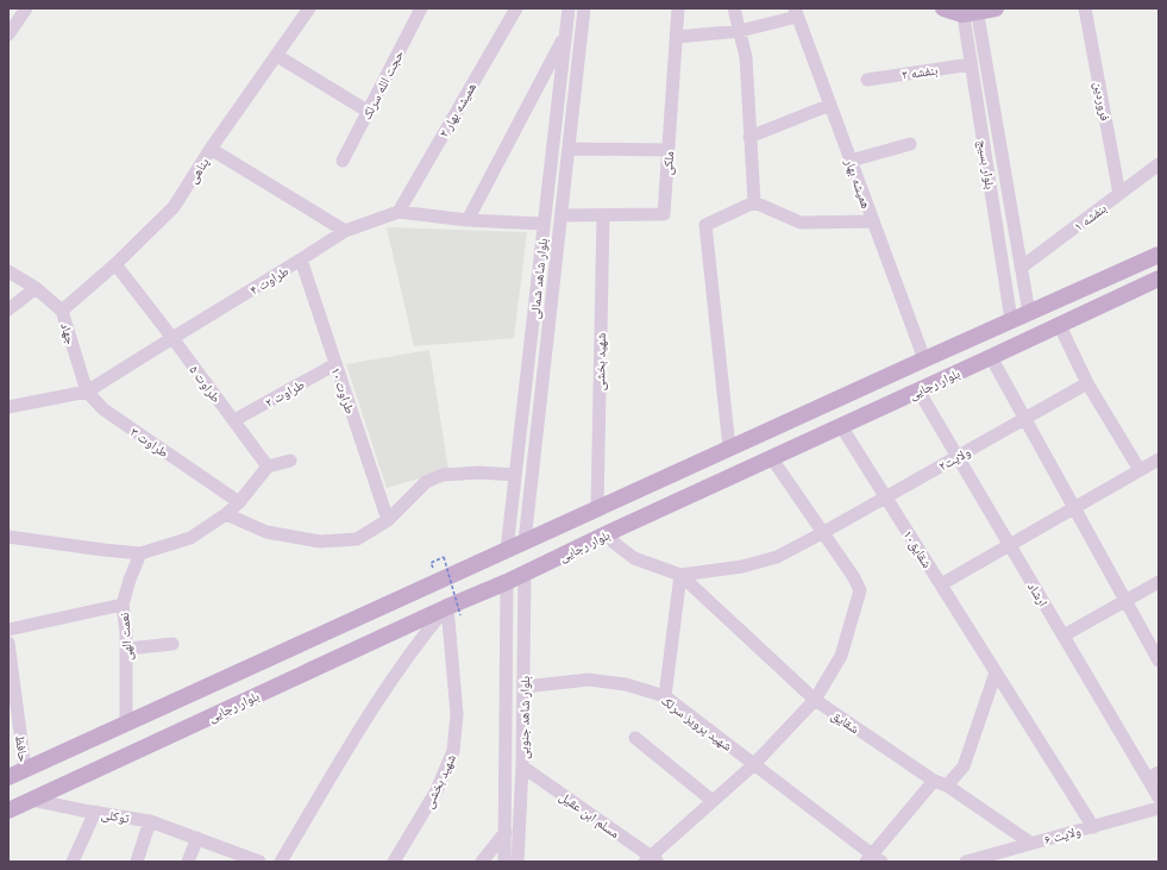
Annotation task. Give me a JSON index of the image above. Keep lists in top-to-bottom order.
{
  "streets": {
    "main road": ["بلوار رجایی"],
    "street": [
      "بنفشه ۲",
      "حجت الله سرلک",
      "فروردین",
      "همیشه بهار ۲",
      "ملکی",
      "بلوار بسیج",
      "پناهی",
      "همیشه بهار",
      "بنفشه ۱",
      "بلوار شاهد شمالی",
      "طراوت ۴",
      "جهاد",
      "شهید بخشی",
      "طراوت ۵",
      "طراوت ۱۰",
      "طراوت ۲",
      "طراوت ۳",
      "ولایت۲",
      "شقایق۱۰",
      "ارشاد",
      "نعمت الهی",
      "بلوار شاهد جنوبی",
      "شقایق",
      "شهید پرویز سرلک",
      "حافظ",
      "مسلم ابن عقیل",
      "توکلی",
      "ولایت ۶"
    ]
  },
  "crossings": [
    ["بنفشه ۲", "بلوار بسیج"],
    ["فروردین", "بنفشه ۱"],
    ["همیشه بهار ۲", "طراوت ۴"],
    ["ملکی", "بلوار شاهد شمالی"],
    ["ملکی", "شهید بخشی"],
    ["بلوار بسیج", "بنفشه ۱"],
    ["بلوار بسیج", "بلوار رجایی"],
    ["پناهی", "جهاد"],
    ["پناهی", "طراوت ۵"],
    ["همیشه بهار", "بلوار رجایی"],
    ["بلوار شاهد شمالی", "طراوت ۴"],
    ["بلوار شاهد شمالی", "بلوار رجایی"],
    ["طراوت ۴", "جهاد"],
    ["طراوت ۴", "طراوت ۵"],
    ["طراوت ۴", "طراوت ۱۰"],
    ["طراوت ۴", "طراوت ۳"],
    ["جهاد", "طراوت ۳"],
    ["شهید بخشی", "بلوار رجایی"],
    ["طراوت ۵", "طراوت ۲"],
    ["بلوار رجایی", "شقایق۱۰"],
    ["بلوار رجایی", "ارشاد"],
    ["بلوار رجایی", "نعمت الهی"],
    ["بلوار رجایی", "بلوار شاهد جنوبی"],
    ["بلوار رجایی", "حافظ"],
    ["بلوار رجایی", "توکلی"],
    ["طراوت ۱۰", "طراوت ۲"],
    ["ولایت۲", "شقایق۱۰"],
    ["ولایت۲", "ارشاد"],
    ["ولایت۲", "شقایق"],
    ["شقایق۱۰", "ولایت ۶"],
    ["بلوار شاهد جنوبی", "شهید پرویز سرلک"],
    ["بلوار شاهد جنوبی", "مسلم ابن عقیل"],
    ["شقایق", "ولایت ۶"]
  ]
}
